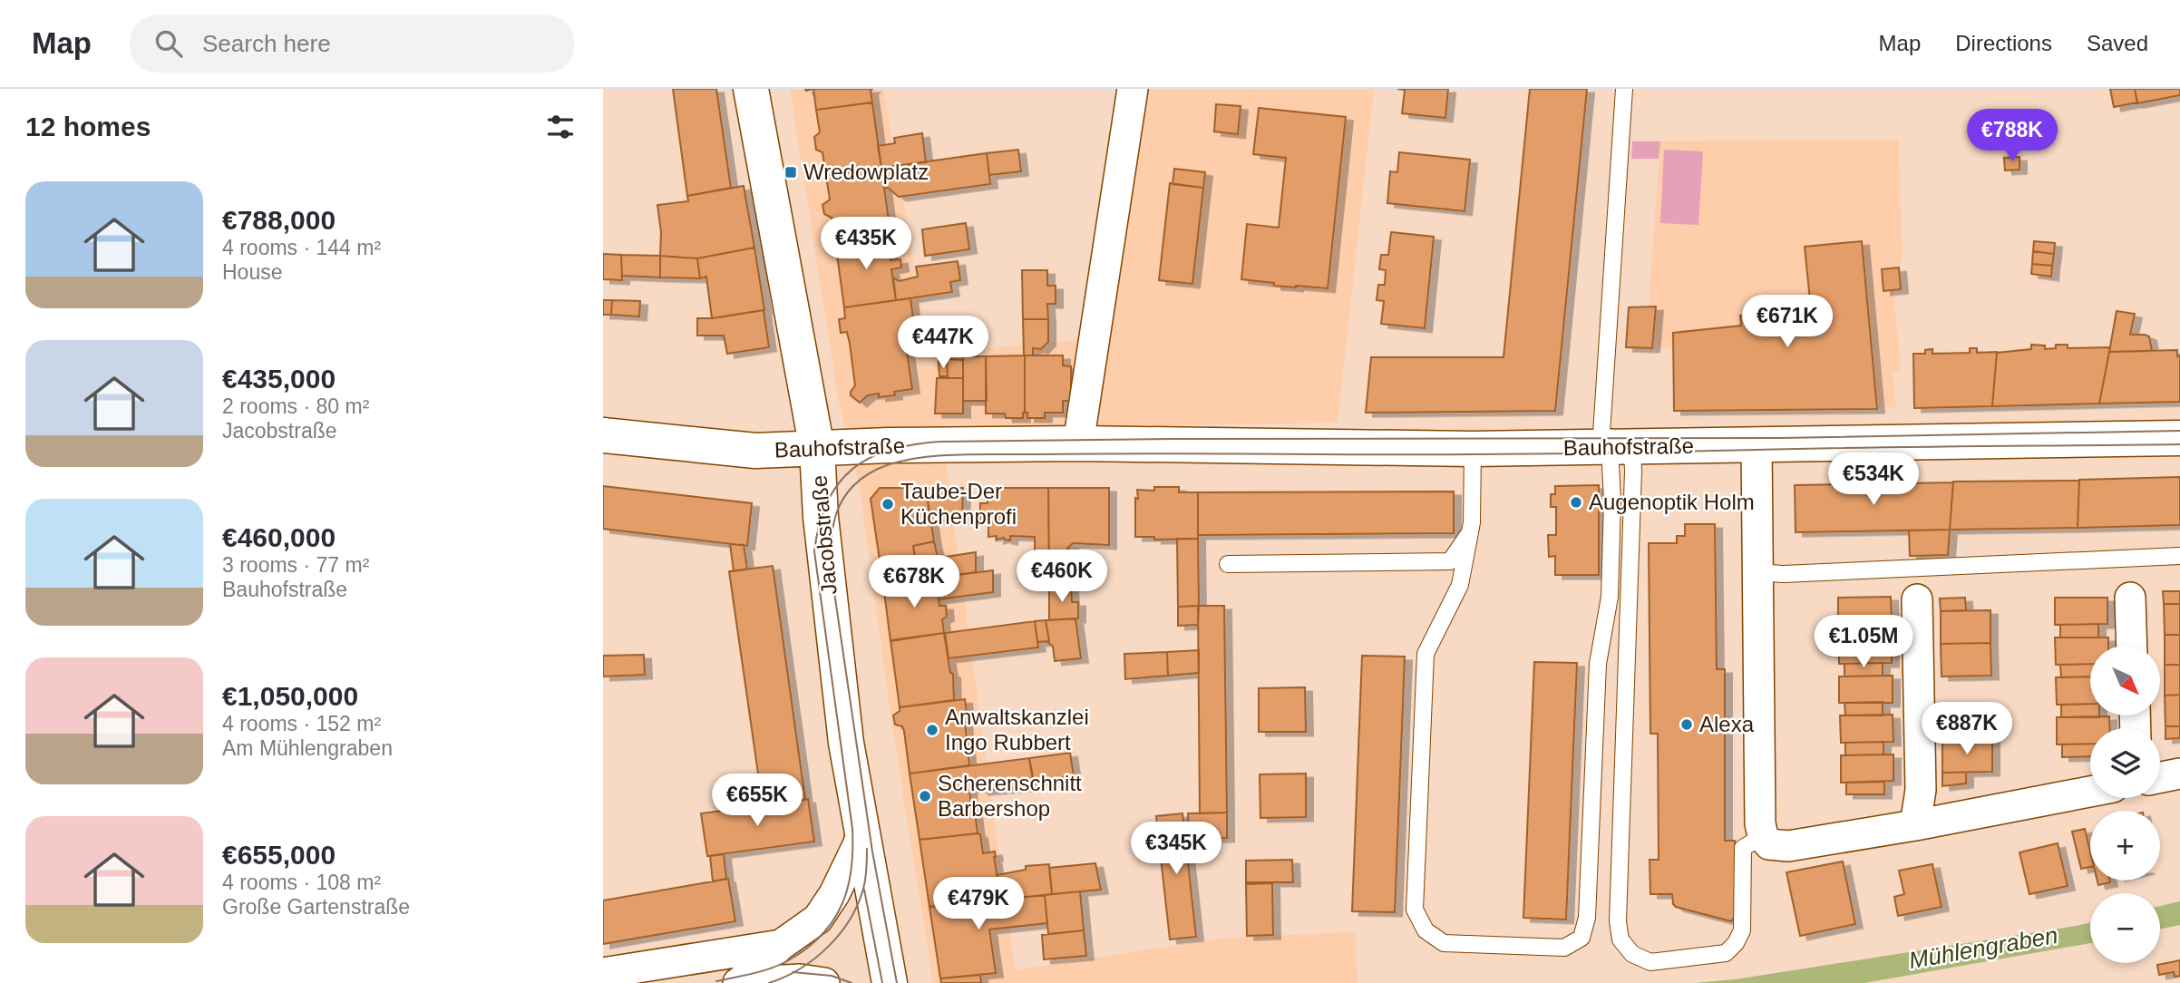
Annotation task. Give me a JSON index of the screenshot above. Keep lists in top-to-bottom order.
{
  "streets": {
    "street": ["Bauhofstraße", "Jacobstraße"]
  },
  "crossings": [
    ["Bauhofstraße", "Jacobstraße"]
  ],
  "water": ["Mühlengraben"],
  "places": {
    "transit": ["Wredowplatz"],
    "other": [
      "Augenoptik Holm",
      "Taube-Der Küchenprofi",
      "Alexa",
      "Anwaltskanzlei Ingo Rubbert",
      "Scherenschnitt Barbershop"
    ]
  },
  "north": "bottom right",
  "page": {
    "header": "Map",
    "search": "Search here",
    "nav": ["Map", "Directions", "Saved"],
    "heading": "12 homes",
    "price": [
      "€788K",
      "€435K",
      "€671K",
      "€447K",
      "€534K",
      "€460K",
      "€678K",
      "€1.05M",
      "€887K",
      "€655K",
      "€345K",
      "€479K"
    ],
    "list": [
      {
        "name": "€788,000",
        "note": "4 rooms · 144 m² · House"
      },
      {
        "name": "€435,000",
        "note": "2 rooms · 80 m² · Jacobstraße"
      },
      {
        "name": "€460,000",
        "note": "3 rooms · 77 m² · Bauhofstraße"
      },
      {
        "name": "€1,050,000",
        "note": "4 rooms · 152 m² · Am Mühlengraben"
      },
      {
        "name": "€655,000",
        "note": "4 rooms · 108 m² · Große Gartenstraße"
      }
    ],
    "map_buttons": ["+", "−"]
  }
}
